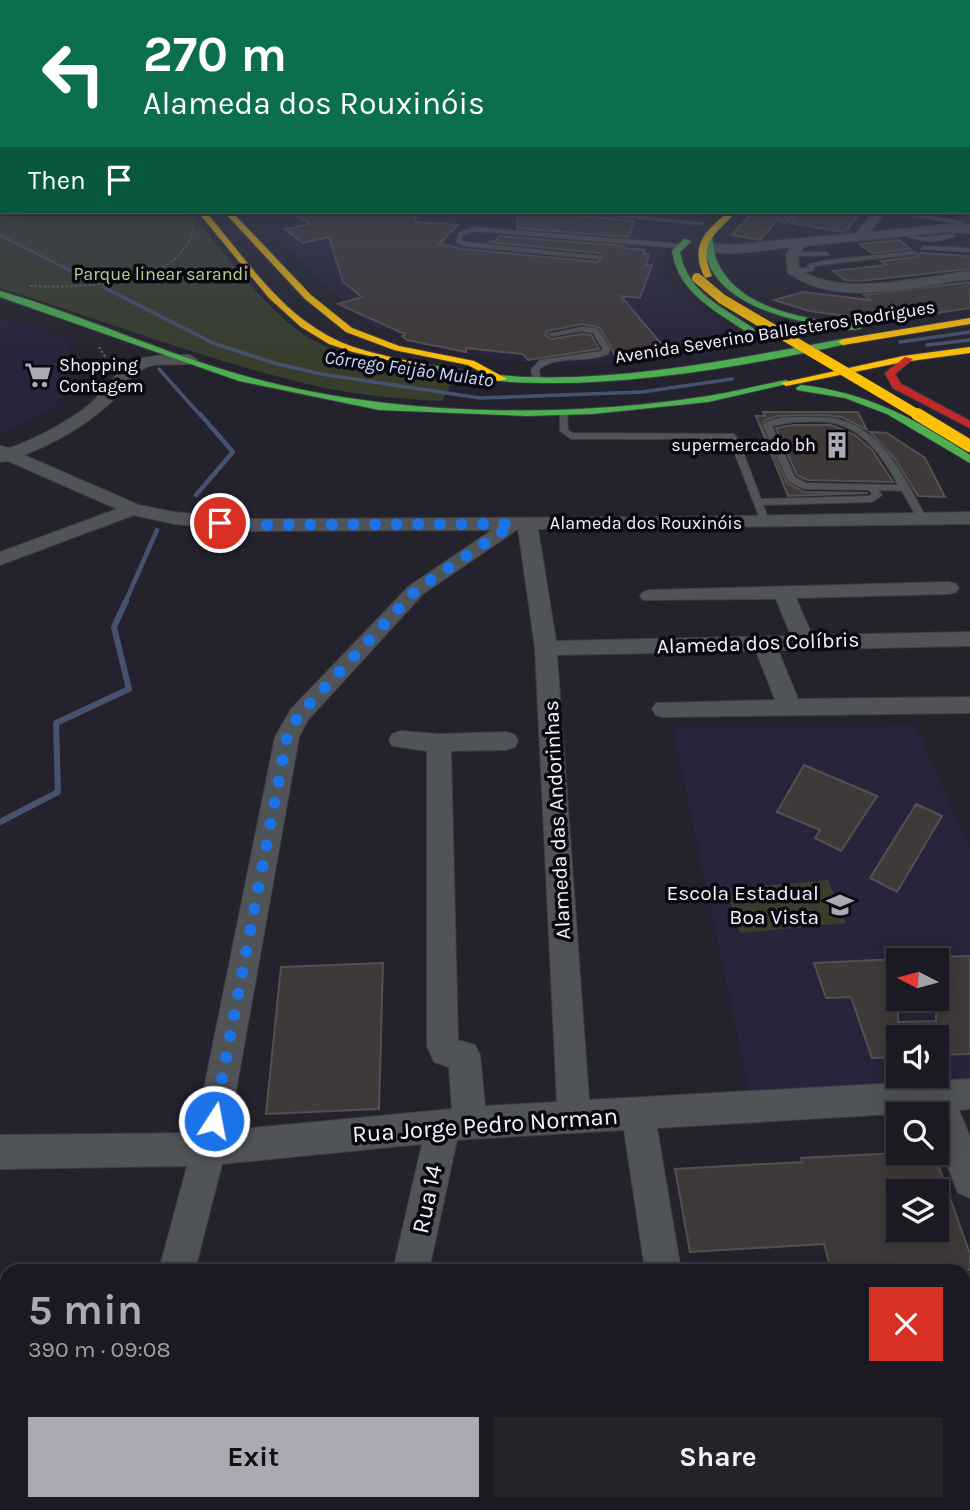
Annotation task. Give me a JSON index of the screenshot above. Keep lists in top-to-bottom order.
{
  "streets": {
    "main road": ["Avenida Severino Ballesteros Rodrigues"],
    "street": [
      "Alameda dos Rouxinóis",
      "Alameda dos Colíbris",
      "Alameda das Andorinhas",
      "Rua Jorge Pedro Norman",
      "Rua 14"
    ]
  },
  "crossings": [
    ["Alameda dos Rouxinóis", "Alameda das Andorinhas"],
    ["Alameda dos Colíbris", "Alameda das Andorinhas"],
    ["Alameda das Andorinhas", "Rua Jorge Pedro Norman"],
    ["Rua Jorge Pedro Norman", "Rua 14"]
  ],
  "water": ["Córrego Feijão Mulato"],
  "parks": ["Parque linear sarandi"],
  "places": {
    "supermarket": ["Shopping Contagem"],
    "building": ["supermercado bh"],
    "school or university": ["Escola Estadual Boa Vista"]
  },
  "north": "left",
  "page": {
    "turn": ["270 m", "Alameda dos Rouxinóis"],
    "then": "Then",
    "heading": ["5 min", "390 m · 09:08"],
    "buttons": ["Exit", "Share"]
  }
}
